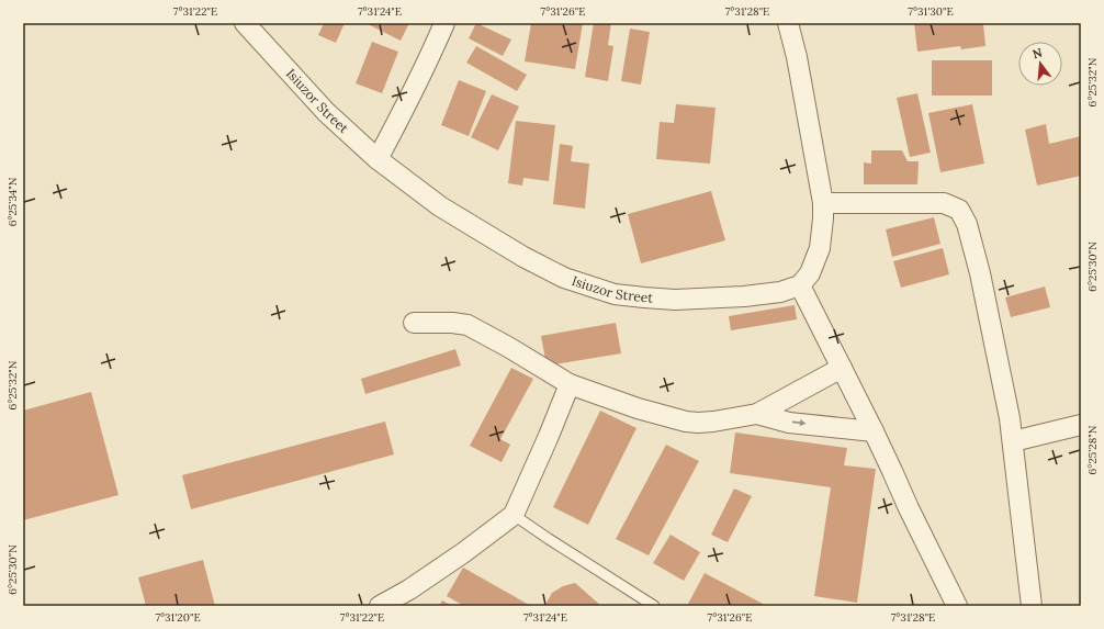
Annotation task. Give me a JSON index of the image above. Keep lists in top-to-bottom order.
{
  "streets": {
    "street": ["Isiuzor Street"]
  },
  "north": "top",
  "coordinates": [
    "7°31'22\"E",
    "7°31'24\"E",
    "7°31'26\"E",
    "7°31'28\"E",
    "7°31'30\"E",
    "6°25'32\"N",
    "6°25'34\"N",
    "6°25'30\"N",
    "6°25'28\"N",
    "7°31'20\"E"
  ]
}
